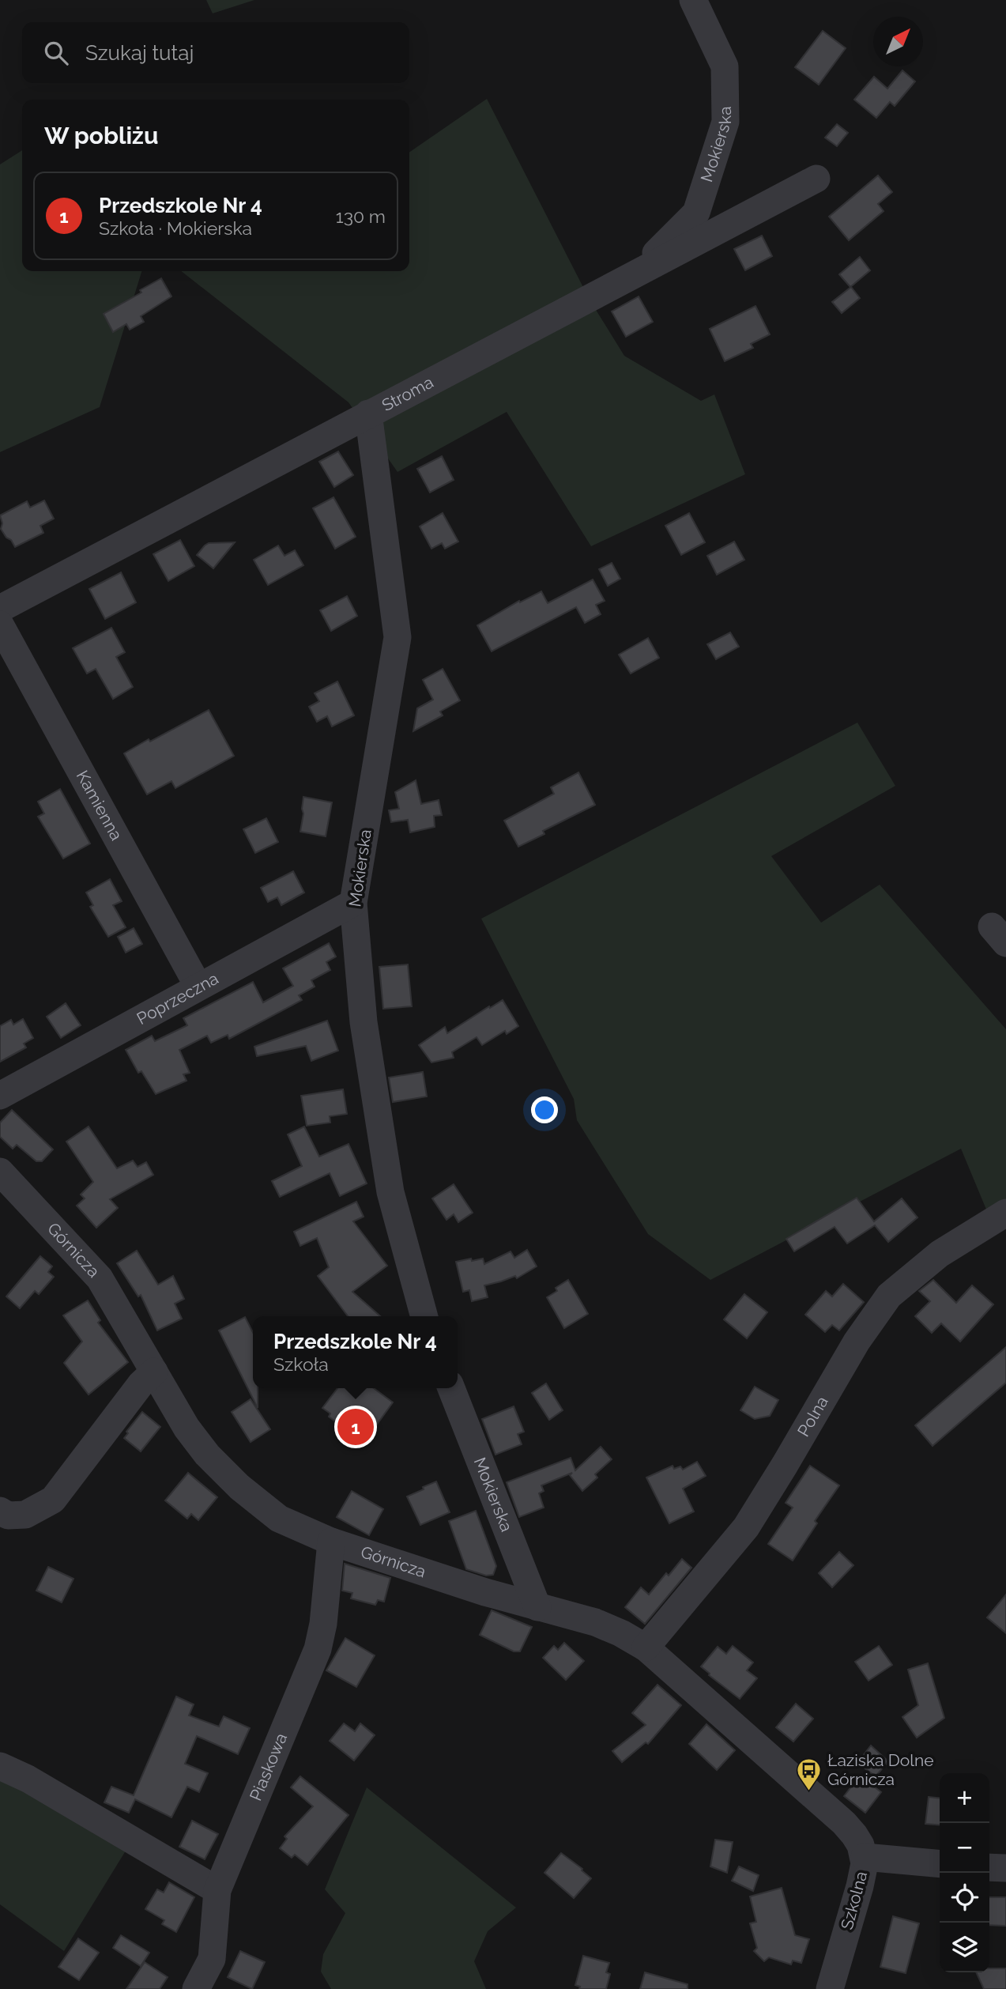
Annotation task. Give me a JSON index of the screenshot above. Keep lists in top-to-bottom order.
{
  "streets": {
    "street": [
      "Mokierska",
      "Stroma",
      "Kamienna",
      "Poprzeczna",
      "Górnicza",
      "Polna",
      "Piaskowa",
      "Szkolna"
    ]
  },
  "crossings": [
    ["Mokierska", "Stroma"],
    ["Mokierska", "Poprzeczna"],
    ["Mokierska", "Górnicza"],
    ["Kamienna", "Poprzeczna"],
    ["Górnicza", "Polna"],
    ["Górnicza", "Piaskowa"],
    ["Górnicza", "Szkolna"]
  ],
  "places": {
    "bus stop": ["Łaziska Dolne Górnicza"]
  },
  "north": "top right",
  "page": {
    "search": "Szukaj tutaj",
    "heading": "W pobliżu",
    "list": [
      {
        "mark": "1",
        "name": "Przedszkole Nr 4",
        "note": "Szkoła · Mokierska",
        "value": "130 m"
      }
    ],
    "popup": ["Przedszkole Nr 4", "Szkoła"],
    "pins": "1",
    "map_buttons": ["+", "−"]
  }
}
